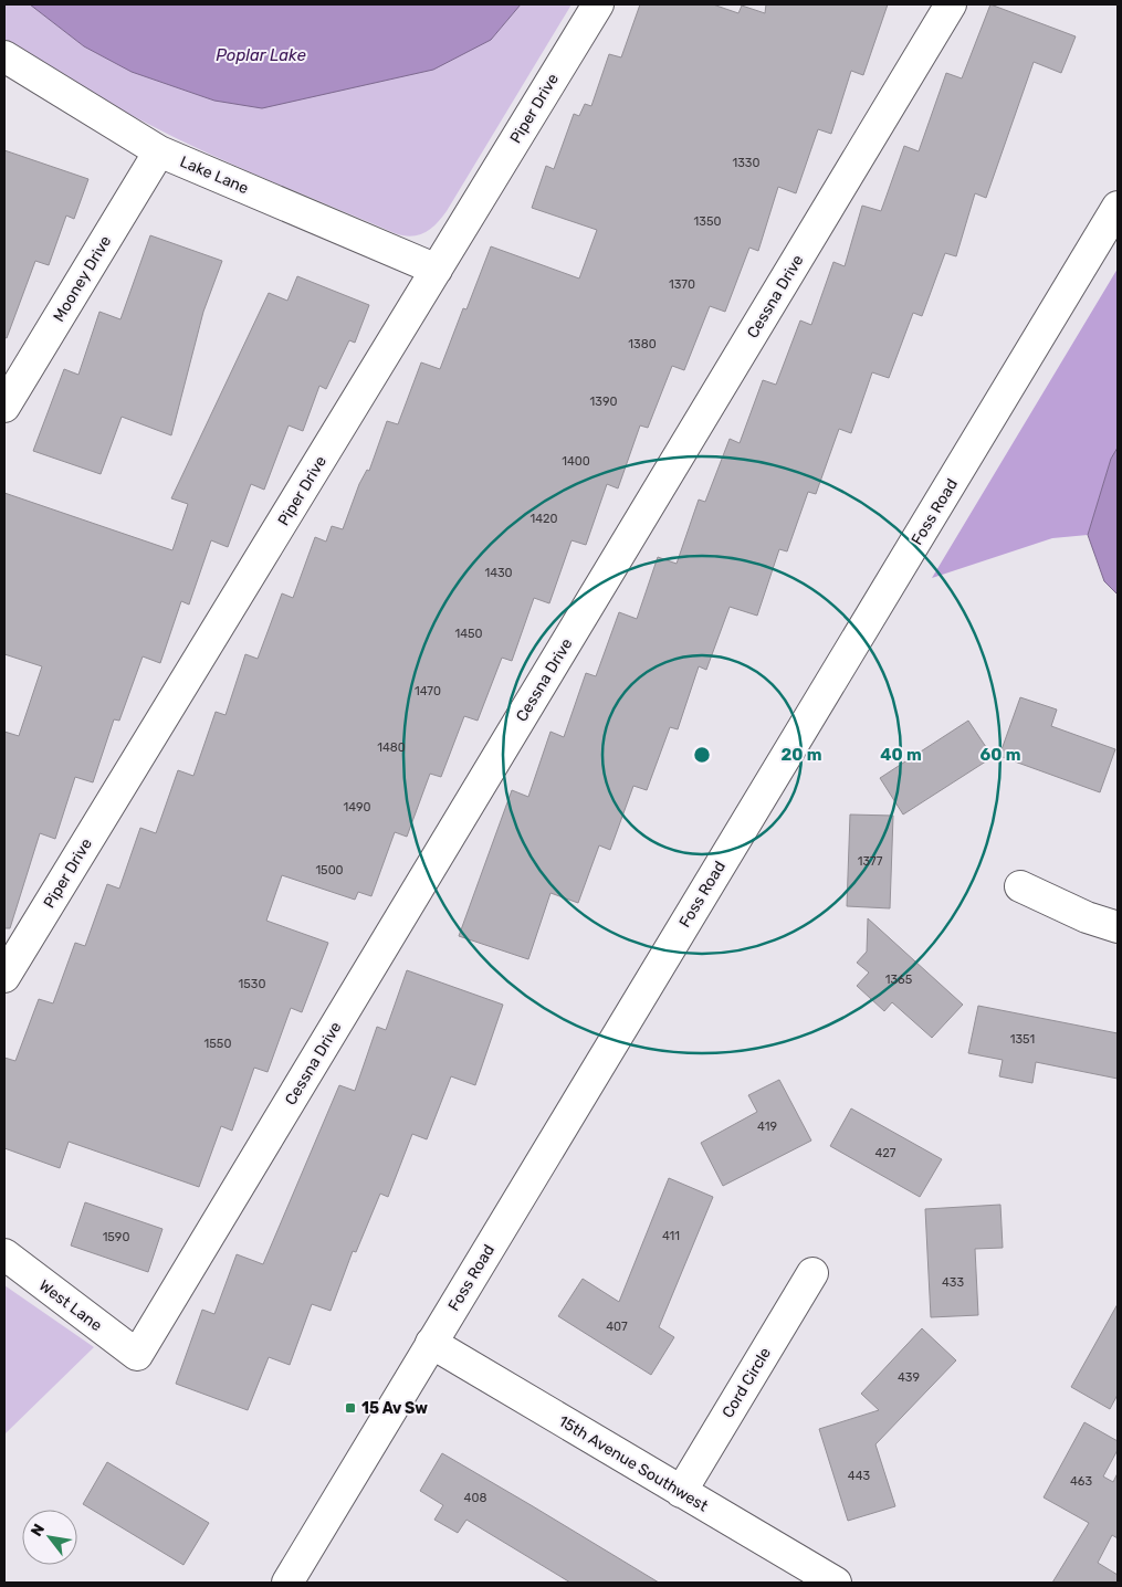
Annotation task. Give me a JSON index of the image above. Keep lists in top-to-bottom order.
{
  "streets": {
    "street": [
      "Piper Drive",
      "Lake Lane",
      "Mooney Drive",
      "Cessna Drive",
      "Foss Road",
      "West Lane",
      "Cord Circle",
      "15th Avenue Southwest"
    ]
  },
  "crossings": [
    ["Piper Drive", "Lake Lane"],
    ["Lake Lane", "Mooney Drive"],
    ["Cessna Drive", "West Lane"],
    ["Foss Road", "15th Avenue Southwest"],
    ["Cord Circle", "15th Avenue Southwest"]
  ],
  "water": ["Poplar Lake"],
  "places": {
    "transit": ["15 Av Sw"]
  },
  "house_numbers": [
    "1330",
    "1350",
    "1370",
    "1380",
    "1390",
    "1400",
    "1420",
    "1430",
    "1450",
    "1470",
    "1480",
    "1490",
    "1377",
    "1500",
    "1365",
    "1530",
    "1351",
    "1550",
    "419",
    "427",
    "411",
    "1590",
    "433",
    "407",
    "439",
    "443",
    "463",
    "408"
  ],
  "north": "top left",
  "rings": ["20 m", "40 m", "60 m"]
}
